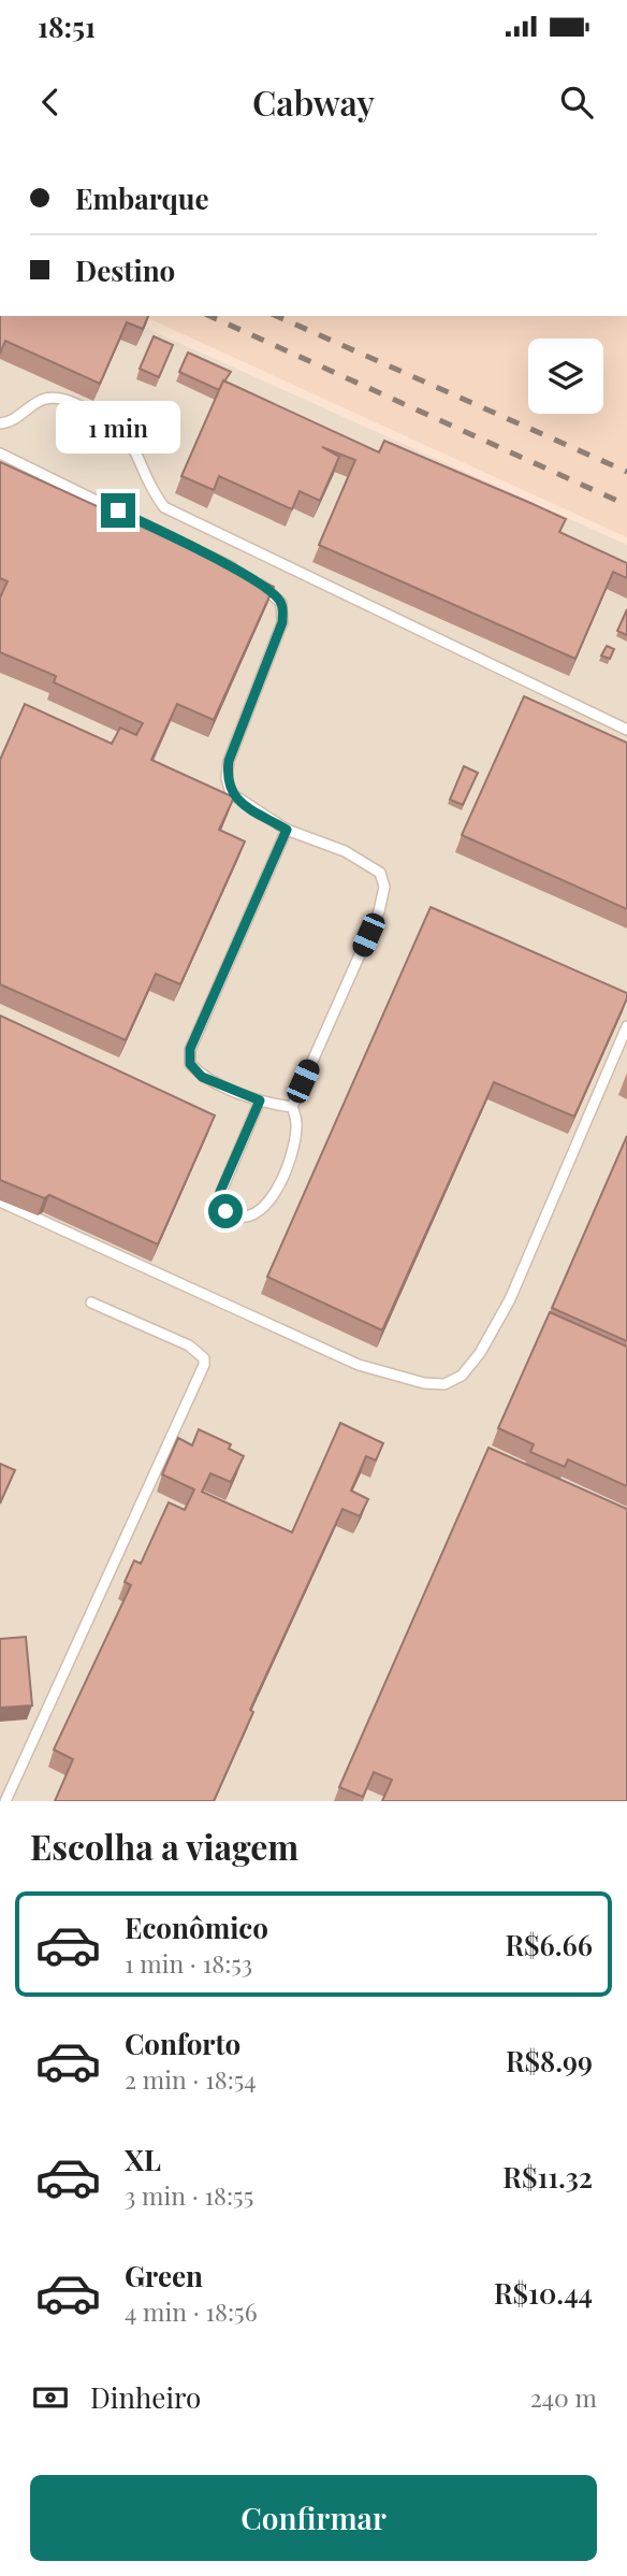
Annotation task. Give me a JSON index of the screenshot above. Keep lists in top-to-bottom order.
{
  "page": {
    "status": "18:51",
    "header": "Cabway",
    "banner": ["Embarque", "Destino"],
    "bubble": "1 min",
    "heading": "Escolha a viagem",
    "list": [
      {
        "name": "Econômico",
        "note": "1 min · 18:53",
        "value": "R$6.66"
      },
      {
        "name": "Conforto",
        "note": "2 min · 18:54",
        "value": "R$8.99"
      },
      {
        "name": "XL",
        "note": "3 min · 18:55",
        "value": "R$11.32"
      },
      {
        "name": "Green",
        "note": "4 min · 18:56",
        "value": "R$10.44"
      }
    ],
    "pay": ["Dinheiro", "240 m"],
    "buttons": "Confirmar"
  }
}
